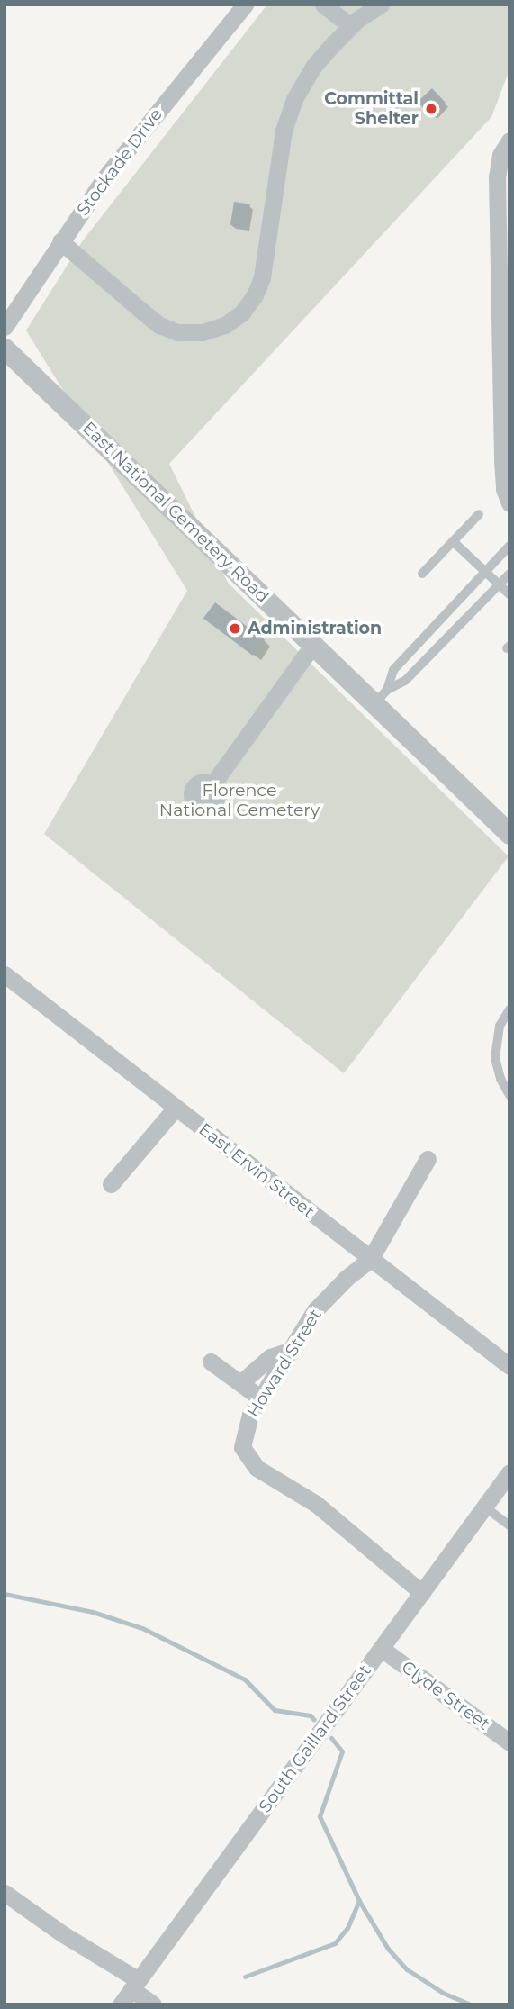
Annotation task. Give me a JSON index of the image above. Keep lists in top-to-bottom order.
{
  "streets": {
    "street": [
      "Stockade Drive",
      "East National Cemetery Road",
      "East Ervin Street",
      "Howard Street",
      "Clyde Street",
      "South Gaillard Street"
    ]
  },
  "crossings": [
    ["East Ervin Street", "Howard Street"],
    ["Howard Street", "South Gaillard Street"],
    ["Clyde Street", "South Gaillard Street"]
  ],
  "parks": ["Florence National Cemetery"],
  "places": ["Committal Shelter", "Administration"]
}
